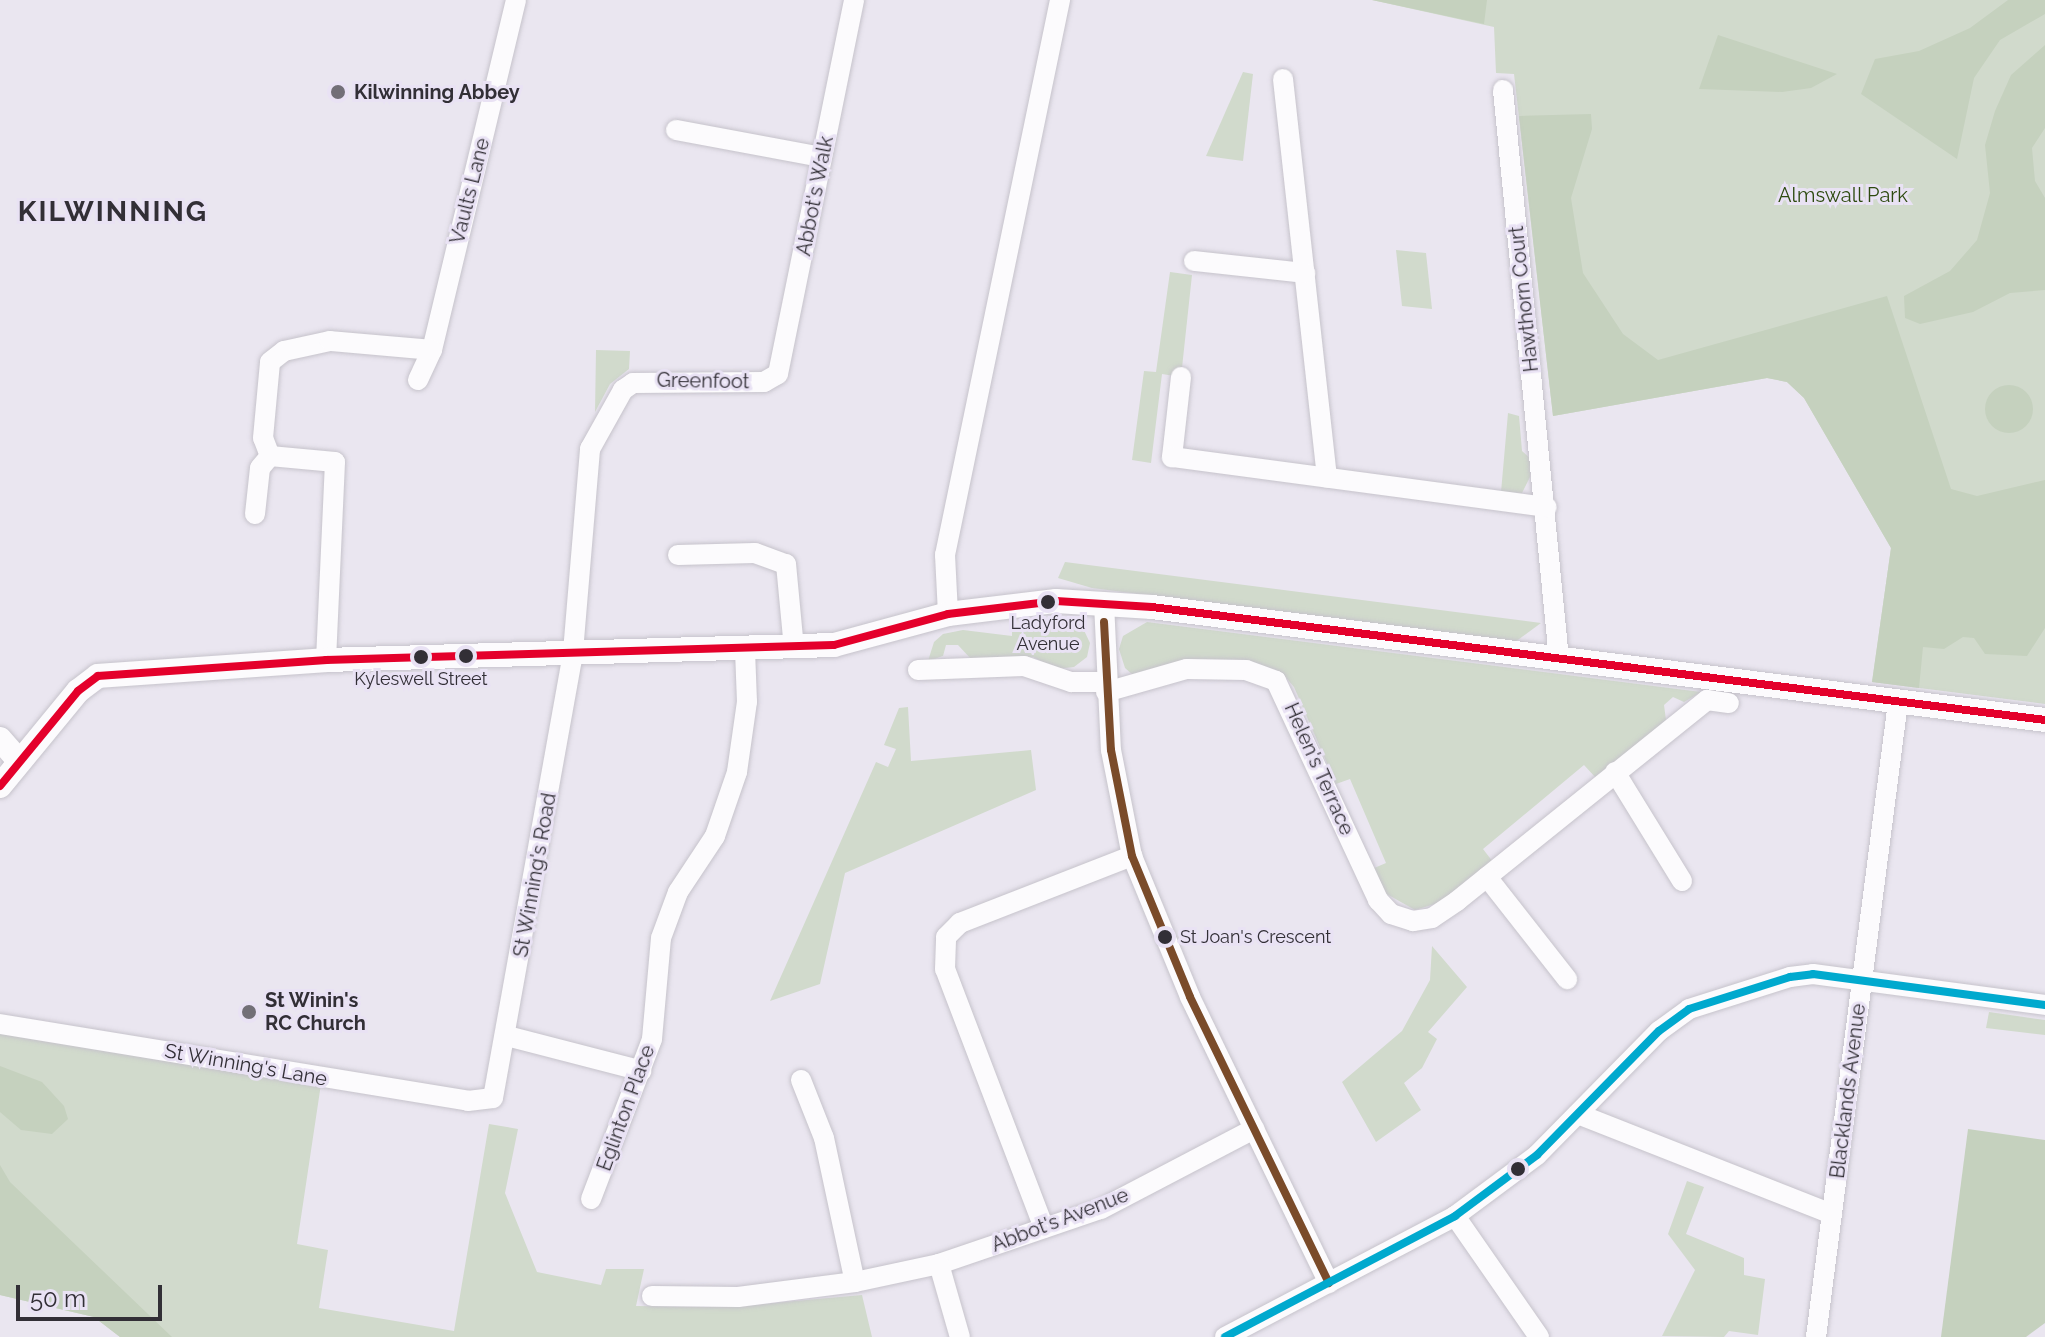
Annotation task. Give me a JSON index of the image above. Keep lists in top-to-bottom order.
{
  "streets": {
    "street": [
      "Vaults Lane",
      "Abbot's Walk",
      "Hawthorn Court",
      "Greenfoot",
      "Helen's Terrace",
      "St Winning's Road",
      "St Winning's Lane",
      "Blacklands Avenue",
      "Eglinton Place",
      "Abbot's Avenue"
    ]
  },
  "crossings": [
    ["Abbot's Walk", "Greenfoot"],
    ["Greenfoot", "St Winning's Road"],
    ["St Winning's Road", "St Winning's Lane"]
  ],
  "districts": ["KILWINNING"],
  "parks": ["Almswall Park"],
  "places": [
    "Kilwinning Abbey",
    "Ladyford Avenue",
    "Kyleswell Street",
    "St Joan's Crescent",
    "St Winin's RC Church"
  ],
  "scale_bar": "50 m"
}
